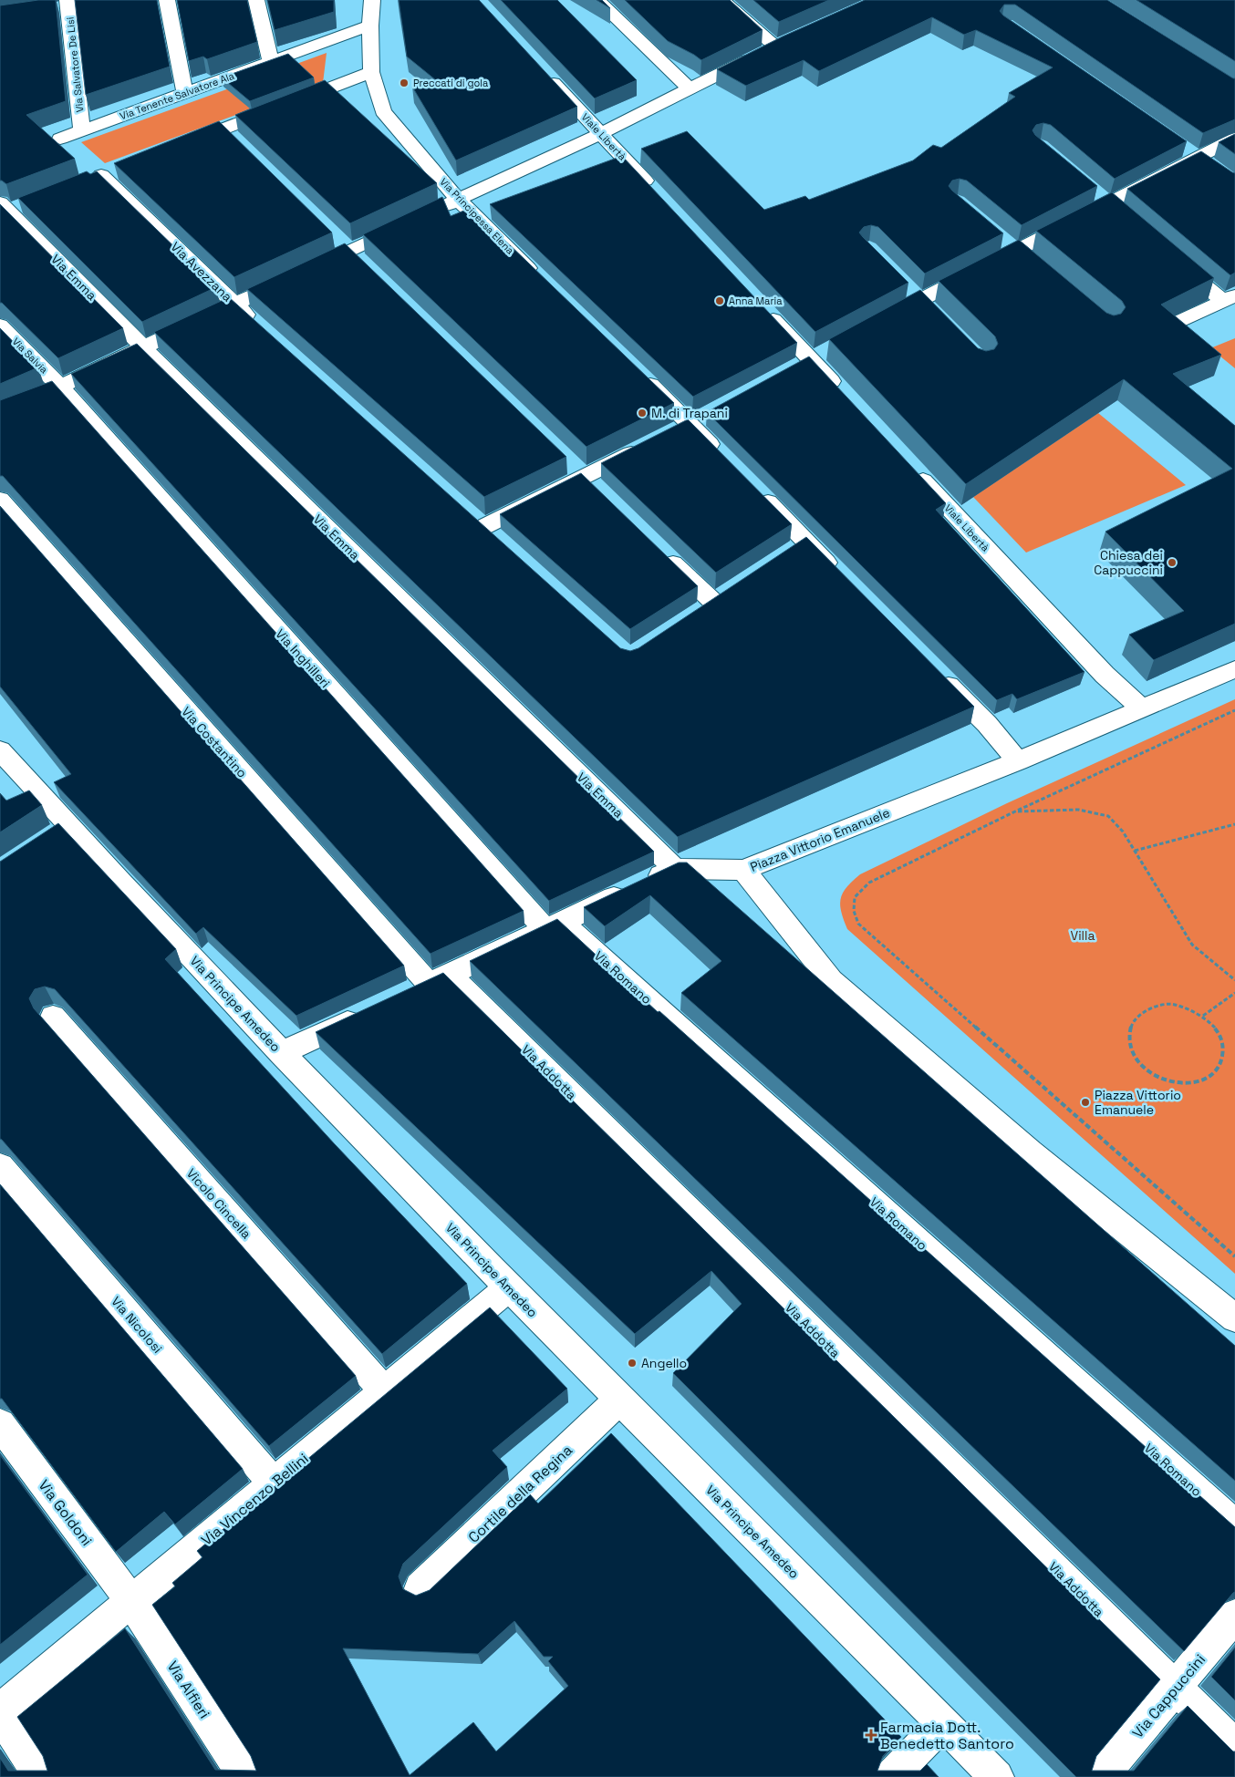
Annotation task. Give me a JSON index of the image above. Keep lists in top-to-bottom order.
{
  "streets": {
    "street": [
      "Via Salvatore De Lisi",
      "Via Tenente Salvatore Ala",
      "Viale Libertà",
      "Via Principessa Elena",
      "Via Avezzana",
      "Via Emma",
      "Via Salvia",
      "Via Inghilleri",
      "Via Costantino",
      "Piazza Vittorio Emanuele",
      "Via Romano",
      "Via Principe Amedeo",
      "Via Addotta",
      "Vicolo Cincella",
      "Via Nicolosi",
      "Cortile della Regina",
      "Via Vincenzo Bellini",
      "Via Goldoni",
      "Via Alfieri",
      "Via Cappuccini"
    ]
  },
  "crossings": [
    ["Via Salvatore De Lisi", "Via Tenente Salvatore Ala"],
    ["Via Tenente Salvatore Ala", "Via Principessa Elena"],
    ["Viale Libertà", "Piazza Vittorio Emanuele"],
    ["Via Salvia", "Via Inghilleri"],
    ["Via Inghilleri", "Via Romano"],
    ["Via Costantino", "Via Addotta"],
    ["Via Principe Amedeo", "Cortile della Regina"],
    ["Via Principe Amedeo", "Via Vincenzo Bellini"],
    ["Via Addotta", "Via Cappuccini"],
    ["Vicolo Cincella", "Via Vincenzo Bellini"],
    ["Via Nicolosi", "Via Vincenzo Bellini"],
    ["Via Vincenzo Bellini", "Via Goldoni"],
    ["Via Vincenzo Bellini", "Via Alfieri"],
    ["Via Goldoni", "Via Alfieri"]
  ],
  "parks": ["Villa"],
  "places": {
    "other": [
      "Preccati di gola",
      "Anna Maria",
      "M. di Trapani",
      "Chiesa dei Cappuccini",
      "Piazza Vittorio Emanuele",
      "Angello"
    ],
    "health": ["Farmacia Dott. Benedetto Santoro"]
  }
}
